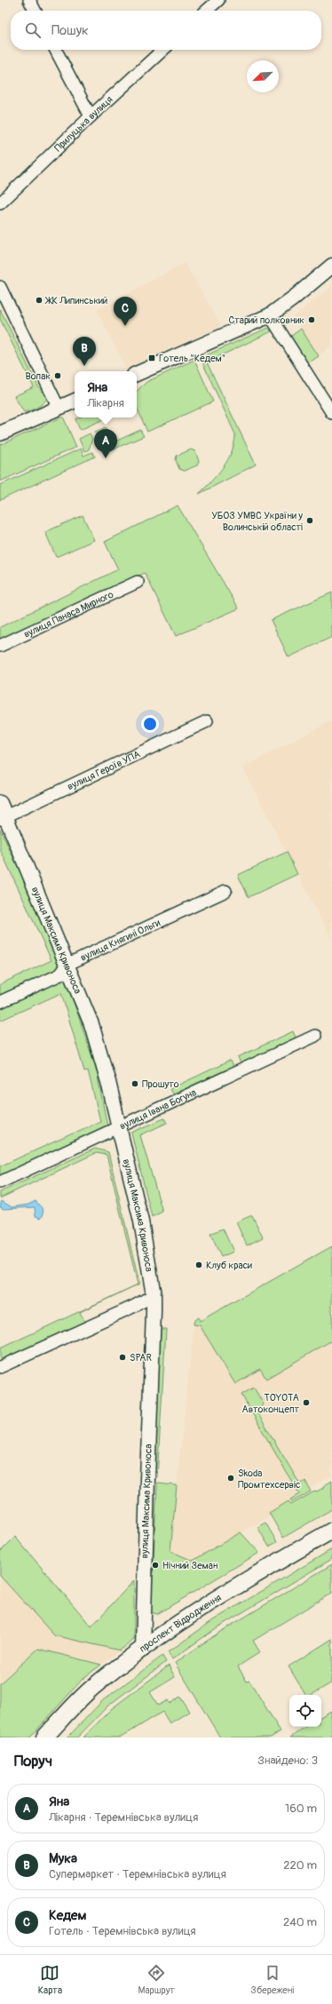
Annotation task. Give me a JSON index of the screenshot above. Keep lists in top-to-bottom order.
{
  "streets": {
    "main road": ["проспект Відродження"],
    "street": [
      "Прилуцька вулиця",
      "вулиця Панаса Мирного",
      "вулиця Героїв УПА",
      "вулиця Максима Кривоноса",
      "вулиця Княгині Ольги",
      "вулиця Івана Богуна"
    ]
  },
  "crossings": [
    ["вулиця Героїв УПА", "вулиця Максима Кривоноса"],
    ["вулиця Максима Кривоноса", "вулиця Княгині Ольги"],
    ["вулиця Максима Кривоноса", "вулиця Івана Богуна"],
    ["вулиця Максима Кривоноса", "проспект Відродження"]
  ],
  "places": {
    "other": [
      "ЖК Липинський",
      "Старий полковник",
      "Вопак",
      "УБОЗ УМВС України у Волинськiй області",
      "Прошуто",
      "Клуб краси",
      "SPAR",
      "TOYOTA Автоконцепт",
      "Skoda Промтехсервіс",
      "Нічний Земан"
    ],
    "transit": ["Готель \"Кедем\""]
  },
  "north": "bottom left",
  "page": {
    "search": "Пошук",
    "pins": ["C", "B", "A"],
    "popup": ["Яна", "Лікарня"],
    "heading": ["Поруч", "Знайдено: 3"],
    "list": [
      {
        "mark": "A",
        "name": "Яна",
        "note": "Лікарня · Теремнівська вулиця",
        "value": "160 m"
      },
      {
        "mark": "B",
        "name": "Мука",
        "note": "Супермаркет · Теремнівська вулиця",
        "value": "220 m"
      },
      {
        "mark": "C",
        "name": "Кедем",
        "note": "Готель · Теремнівська вулиця",
        "value": "240 m"
      }
    ],
    "nav": ["Карта", "Маршрут", "Збережені"]
  }
}
